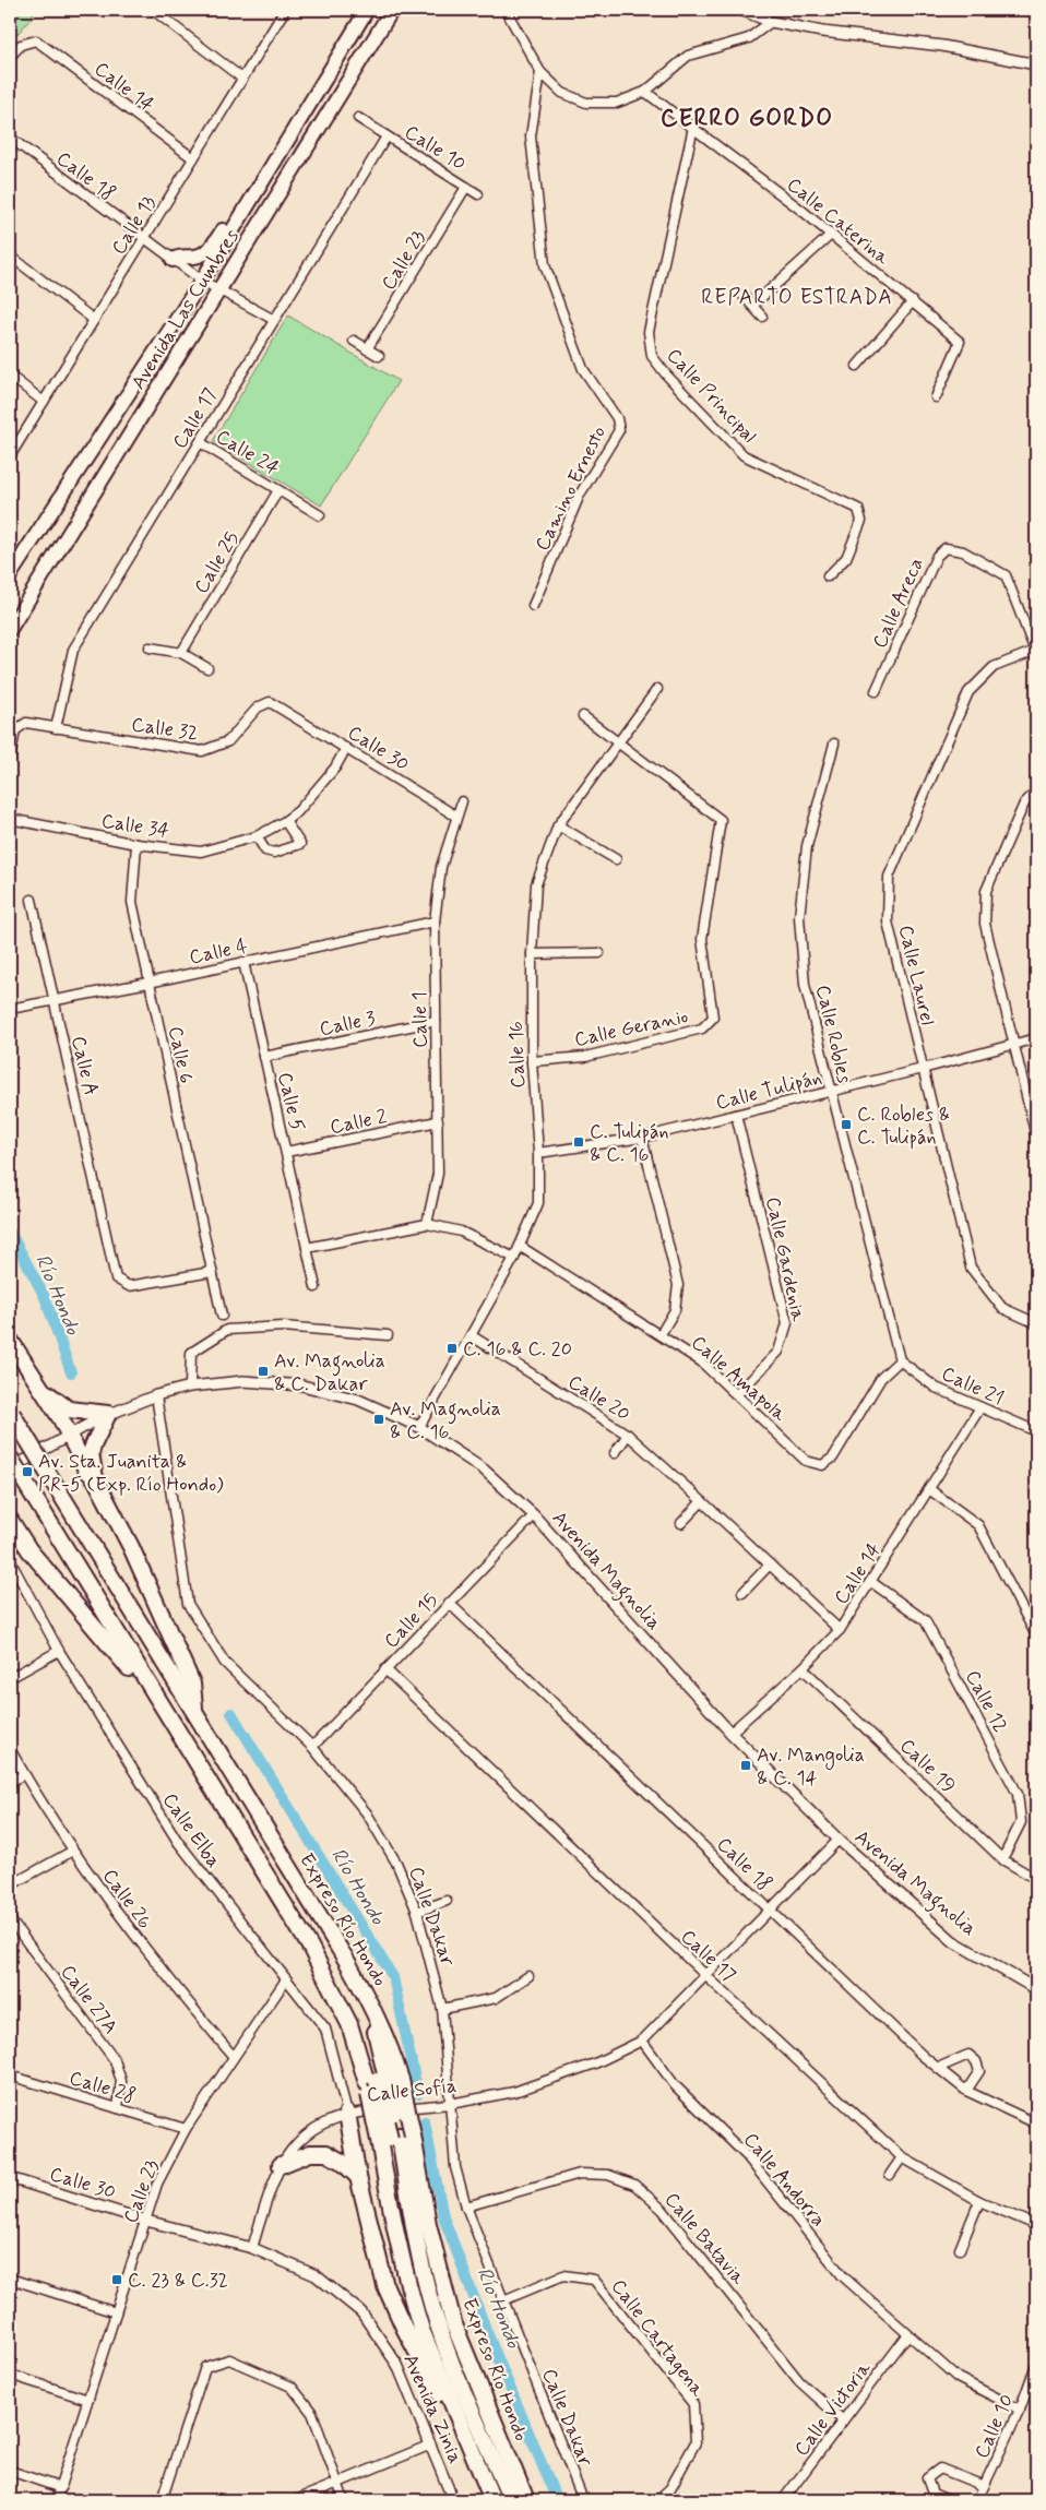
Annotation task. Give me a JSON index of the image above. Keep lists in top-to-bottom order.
{
  "streets": {
    "highway": ["Avenida Las Cumbres", "Expreso Río Hondo"],
    "street": [
      "Calle 14",
      "Calle 10",
      "Calle 18",
      "Calle Caterina",
      "Calle 13",
      "Calle 23",
      "Calle Principal",
      "Calle 17",
      "Calle 24",
      "Camino Ernesto",
      "Calle 25",
      "Calle Areca",
      "Calle 32",
      "Calle 30",
      "Calle 34",
      "Calle 4",
      "Calle Laurel",
      "Calle 1",
      "Calle 3",
      "Calle Geranio",
      "Calle Robles",
      "Calle 6",
      "Calle 16",
      "Calle A",
      "Calle Tulipán",
      "Calle 5",
      "Calle 2",
      "Calle Gardenia",
      "Calle Amapola",
      "Calle 21",
      "Calle 20",
      "Avenida Magnolia",
      "Calle 15",
      "Calle 12",
      "Calle 19",
      "Calle Elba",
      "Calle 26",
      "Calle Dakar",
      "Calle 27A",
      "Calle 28",
      "Calle Sofía",
      "Calle Andorra",
      "Calle Batavia",
      "Calle Cartagena",
      "Avenida Zinia",
      "Calle Victoria"
    ]
  },
  "crossings": [
    ["Calle 14", "Calle 13"],
    ["Calle 14", "Calle 21"],
    ["Calle 14", "Calle 20"],
    ["Calle 14", "Avenida Magnolia"],
    ["Calle 14", "Calle 12"],
    ["Calle 14", "Calle 19"],
    ["Calle 10", "Calle 23"],
    ["Calle 10", "Calle 17"],
    ["Calle 10", "Calle Andorra"],
    ["Calle 18", "Calle 13"],
    ["Calle 18", "Avenida Las Cumbres"],
    ["Calle 18", "Calle 17"],
    ["Calle 18", "Calle 15"],
    ["Calle Caterina", "Calle Principal"],
    ["Calle 23", "Calle 30"],
    ["Calle 23", "Calle Elba"],
    ["Calle 23", "Calle 26"],
    ["Calle 23", "Calle 28"],
    ["Calle 23", "Avenida Zinia"],
    ["Calle 17", "Calle 24"],
    ["Calle 17", "Calle 32"],
    ["Calle 17", "Calle 15"],
    ["Calle 24", "Calle 25"],
    ["Calle Areca", "Calle Laurel"],
    ["Calle 32", "Calle 30"],
    ["Calle 30", "Calle 34"],
    ["Calle 30", "Calle 1"],
    ["Calle 30", "Avenida Zinia"],
    ["Calle 34", "Calle 6"],
    ["Calle 4", "Calle 1"],
    ["Calle 4", "Calle 6"],
    ["Calle 4", "Calle A"],
    ["Calle 4", "Calle 5"],
    ["Calle Laurel", "Calle Tulipán"],
    ["Calle 1", "Calle 3"],
    ["Calle 1", "Calle 2"],
    ["Calle 3", "Calle 5"],
    ["Calle Geranio", "Calle 16"],
    ["Calle Robles", "Calle Tulipán"],
    ["Calle Robles", "Calle Amapola"],
    ["Calle Robles", "Calle 21"],
    ["Calle 6", "Calle A"],
    ["Calle 16", "Calle Tulipán"],
    ["Calle 16", "Calle Amapola"],
    ["Calle 16", "Calle 20"],
    ["Calle 16", "Avenida Magnolia"],
    ["Calle Tulipán", "Calle Gardenia"],
    ["Calle 5", "Calle 2"],
    ["Calle Gardenia", "Calle Amapola"],
    ["Calle Amapola", "Calle 21"],
    ["Avenida Magnolia", "Calle 15"],
    ["Avenida Magnolia", "Calle Dakar"],
    ["Calle 15", "Calle Dakar"],
    ["Calle 12", "Calle 19"],
    ["Calle Elba", "Calle Sofía"],
    ["Calle Dakar", "Calle Sofía"],
    ["Calle Dakar", "Calle Batavia"],
    ["Calle Dakar", "Calle Cartagena"],
    ["Calle 27A", "Calle 28"],
    ["Calle Sofía", "Calle Andorra"],
    ["Calle Sofía", "Avenida Zinia"],
    ["Calle Andorra", "Calle Victoria"],
    ["Calle Batavia", "Calle Victoria"]
  ],
  "districts": ["CERRO GORDO", "REPARTO ESTRADA"],
  "water": ["Río Hondo"],
  "places": {
    "transit": [
      "C. Robles & C. Tulipán",
      "C. Tulipán & C. 16",
      "C. 16 & C. 20",
      "Av. Magnolia & C. Dakar",
      "Av. Magnolia & C. 16",
      "Av. Sta. Juanita & PR-5 (Exp. Río Hondo)",
      "Av. Mangolia & C. 14",
      "C. 23 & C.32"
    ]
  }
}
